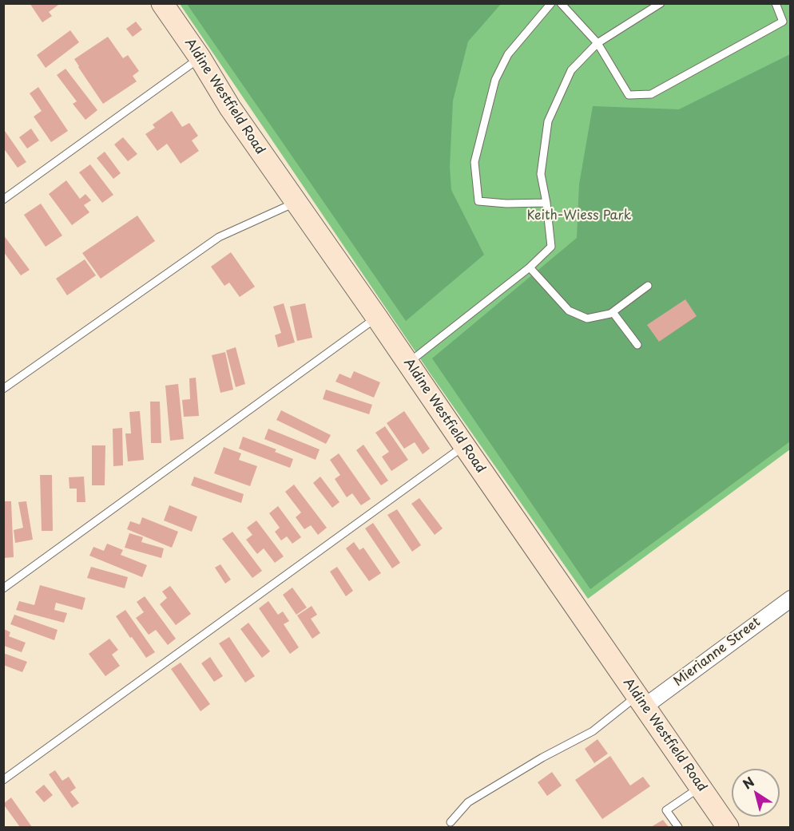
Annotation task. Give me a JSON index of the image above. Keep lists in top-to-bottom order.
{
  "streets": {
    "main road": ["Aldine Westfield Road"],
    "street": ["Mierianne Street"]
  },
  "crossings": [
    ["Aldine Westfield Road", "Mierianne Street"]
  ],
  "parks": ["Keith-Wiess Park"],
  "north": "top left"
}
